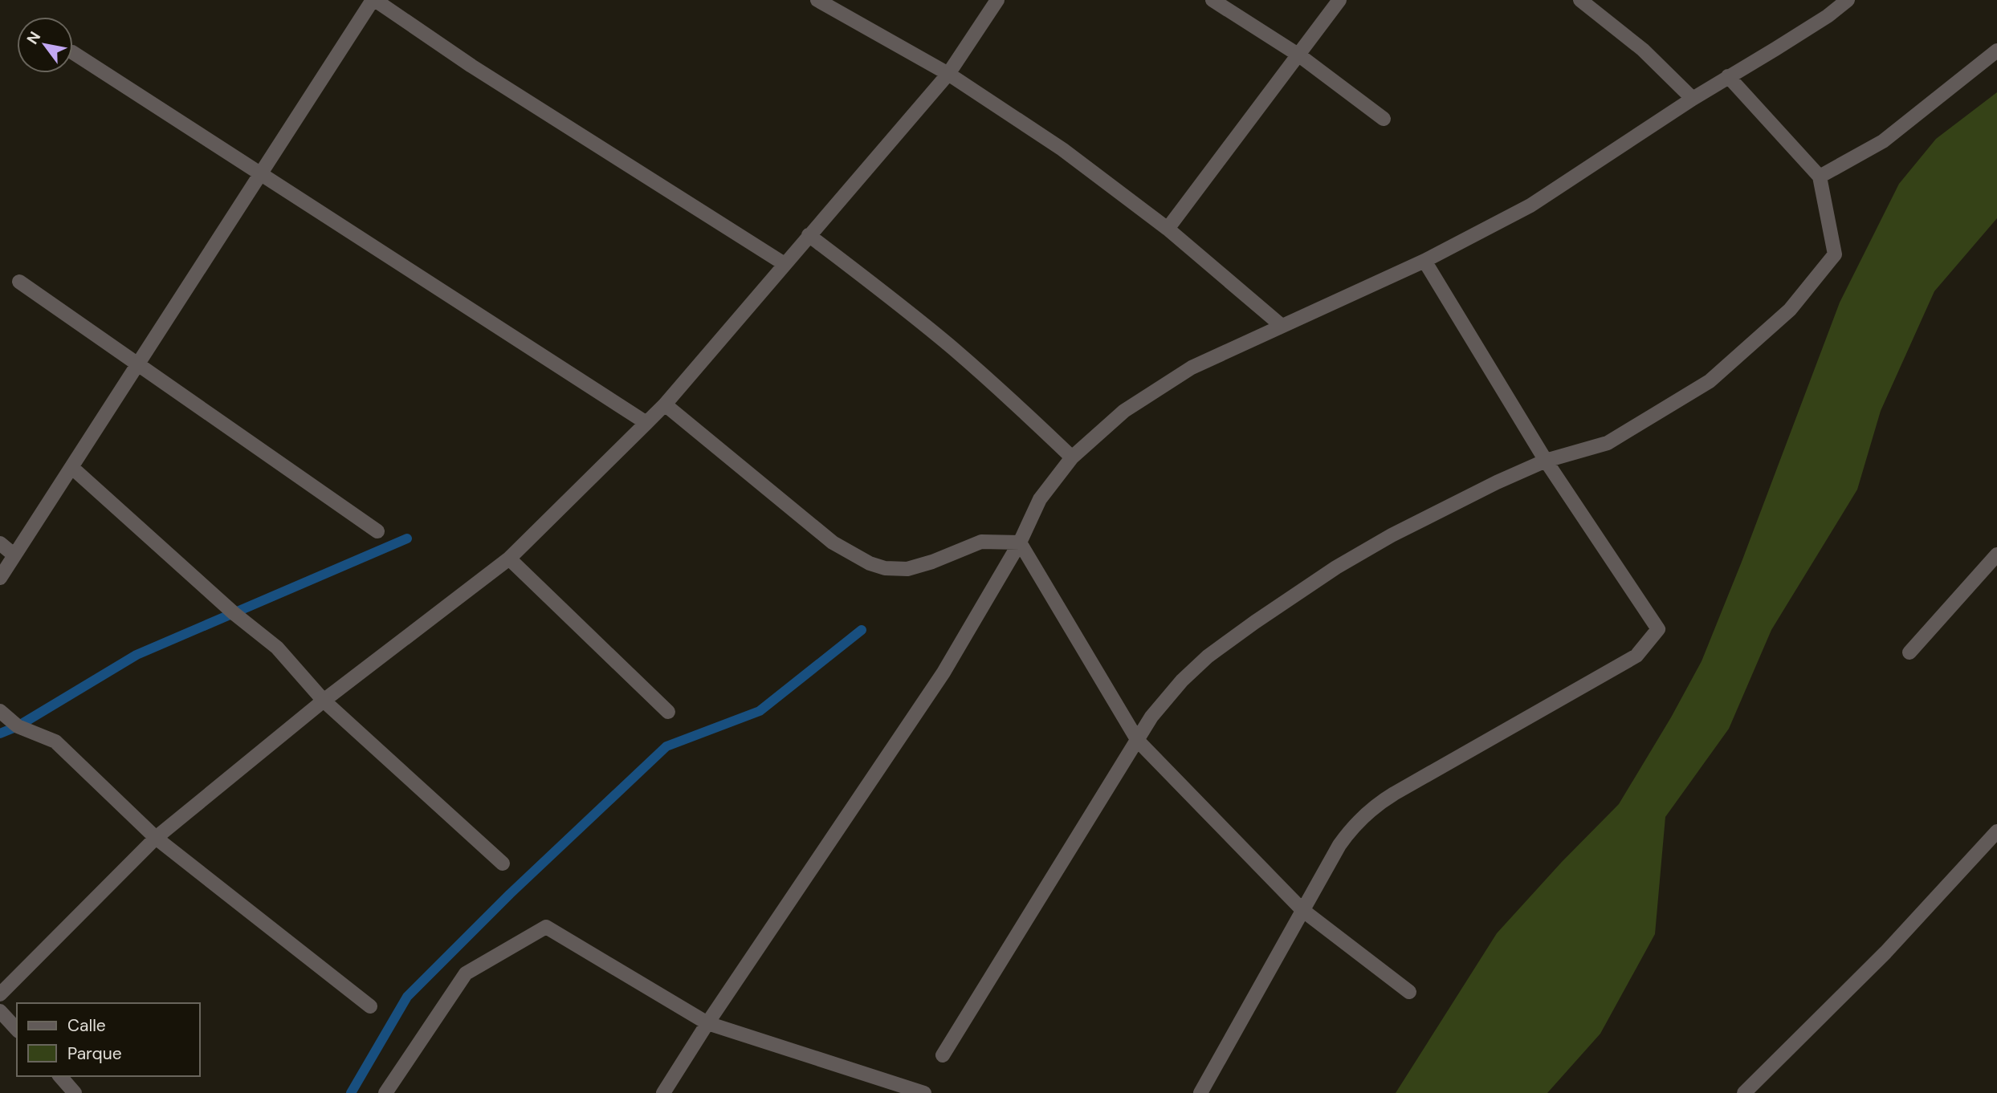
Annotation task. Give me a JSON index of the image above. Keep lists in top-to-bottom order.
{
  "legend": ["Calle", "Parque"],
  "north": "top left"
}
